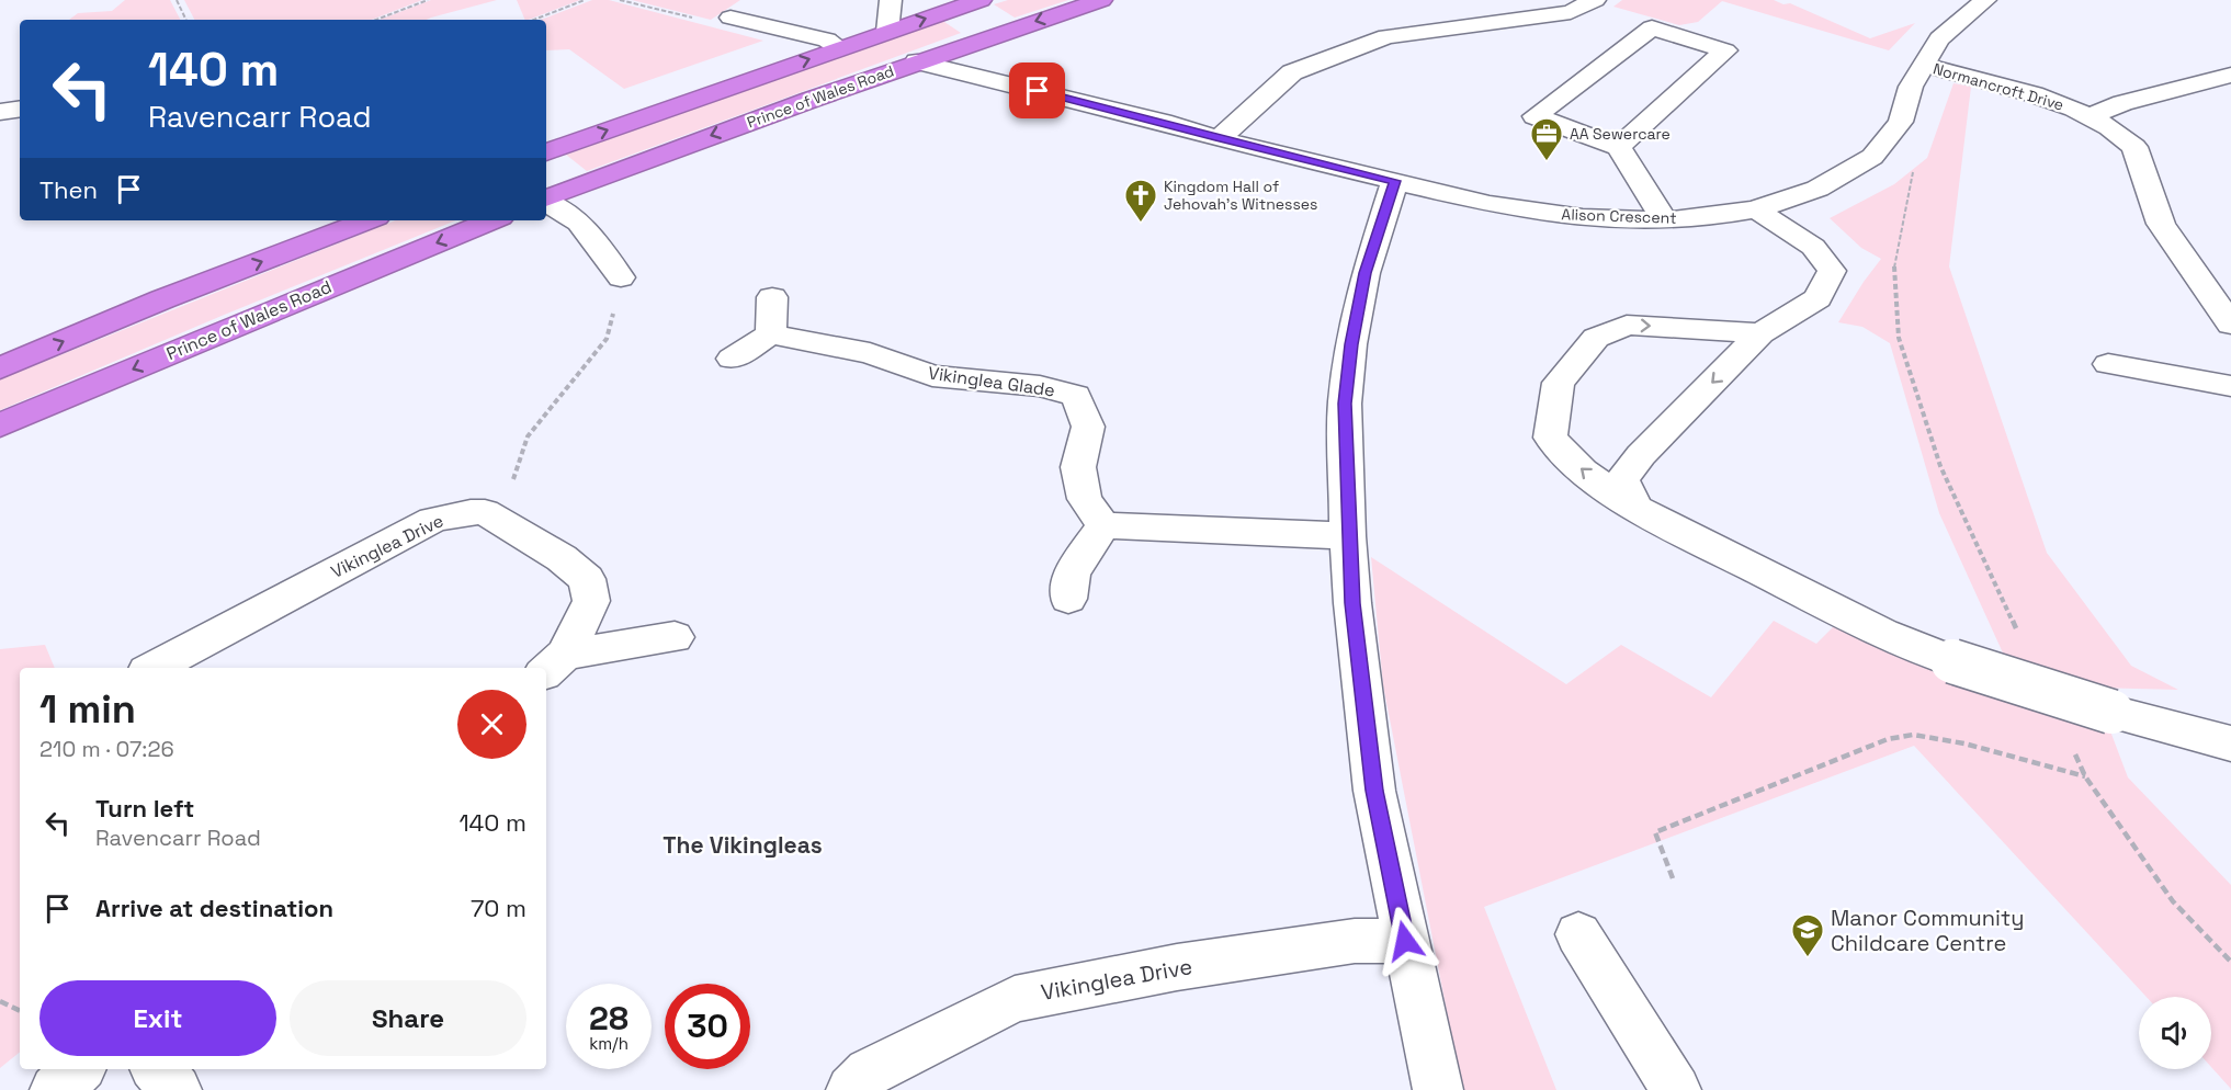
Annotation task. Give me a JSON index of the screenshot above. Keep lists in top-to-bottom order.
{
  "streets": {
    "highway": ["Prince of Wales Road"],
    "street": [
      "Normancroft Drive",
      "Alison Crescent",
      "Vikinglea Glade",
      "Vikinglea Drive"
    ]
  },
  "crossings": [
    ["Normancroft Drive", "Alison Crescent"],
    ["Prince of Wales Road", "Alison Crescent"]
  ],
  "districts": ["The Vikingleas"],
  "places": {
    "office": ["AA Sewercare"],
    "church": ["Kingdom Hall of Jehovah's Witnesses"],
    "school or university": ["Manor Community Childcare Centre"]
  },
  "page": {
    "turn": ["140 m", "Ravencarr Road"],
    "then": "Then",
    "heading": ["1 min", "210 m · 07:26"],
    "list": [
      {
        "name": "Turn left",
        "note": "Ravencarr Road",
        "value": "140 m"
      },
      {
        "name": "Arrive at destination",
        "value": "70 m"
      }
    ],
    "buttons": ["Exit", "Share"],
    "speed": "28 km/h",
    "limit": "30"
  }
}
